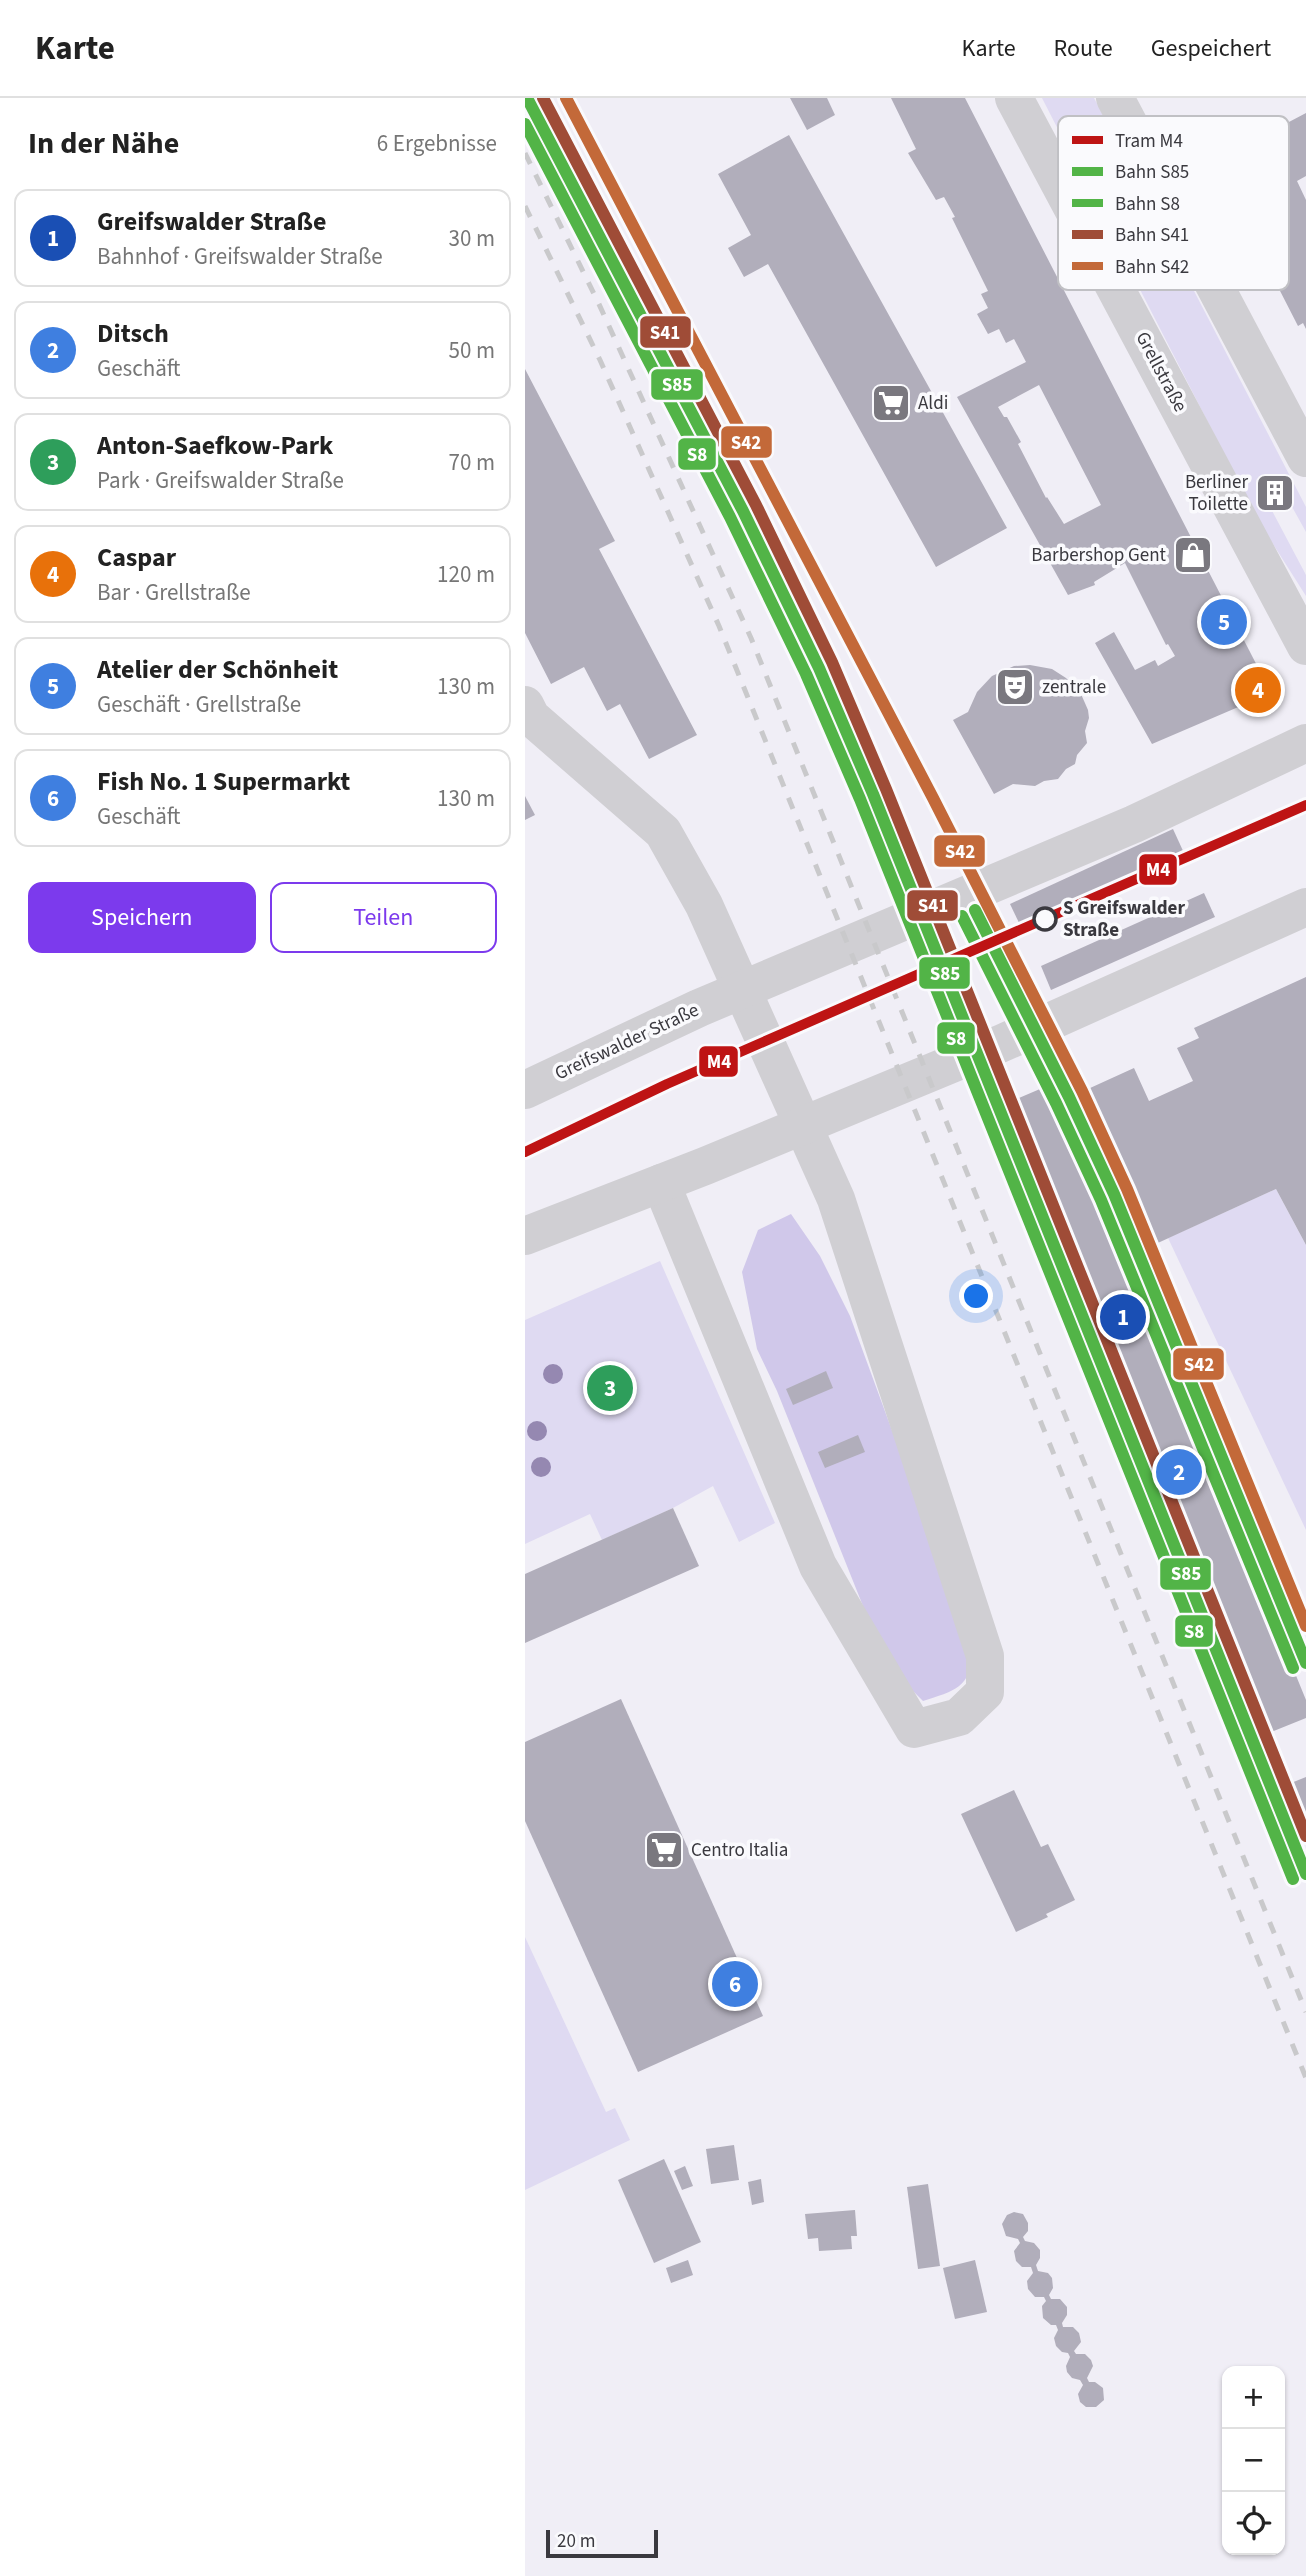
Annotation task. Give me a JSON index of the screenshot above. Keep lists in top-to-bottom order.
{
  "streets": {
    "main road": ["Grellstraße", "Greifswalder Straße"]
  },
  "places": {
    "supermarket": ["Aldi", "Centro Italia"],
    "building": ["Berliner Toilette"],
    "shop": ["Barbershop Gent"],
    "theatre": ["zentrale"],
    "other": ["S Greifswalder Straße"]
  },
  "lines": [
    "rail line S85",
    "rail line S41",
    "rail line S42",
    "rail line S8",
    "tram line M4"
  ],
  "legend": [
    "Tram M4",
    "Bahn S85",
    "Bahn S8",
    "Bahn S41",
    "Bahn S42"
  ],
  "scale_bar": "20 m",
  "page": {
    "header": "Karte",
    "nav": ["Karte", "Route", "Gespeichert"],
    "heading": ["In der Nähe", "6 Ergebnisse"],
    "list": [
      {
        "mark": "1",
        "name": "Greifswalder Straße",
        "note": "Bahnhof · Greifswalder Straße",
        "value": "30 m"
      },
      {
        "mark": "2",
        "name": "Ditsch",
        "note": "Geschäft",
        "value": "50 m"
      },
      {
        "mark": "3",
        "name": "Anton-Saefkow-Park",
        "note": "Park · Greifswalder Straße",
        "value": "70 m"
      },
      {
        "mark": "4",
        "name": "Caspar",
        "note": "Bar · Grellstraße",
        "value": "120 m"
      },
      {
        "mark": "5",
        "name": "Atelier der Schönheit",
        "note": "Geschäft · Grellstraße",
        "value": "130 m"
      },
      {
        "mark": "6",
        "name": "Fish No. 1 Supermarkt",
        "note": "Geschäft",
        "value": "130 m"
      }
    ],
    "pins": [
      "5",
      "4",
      "1",
      "3",
      "2",
      "6"
    ],
    "buttons": ["Speichern", "Teilen"],
    "map_buttons": ["+", "−"],
    "scale": "20 m"
  }
}
